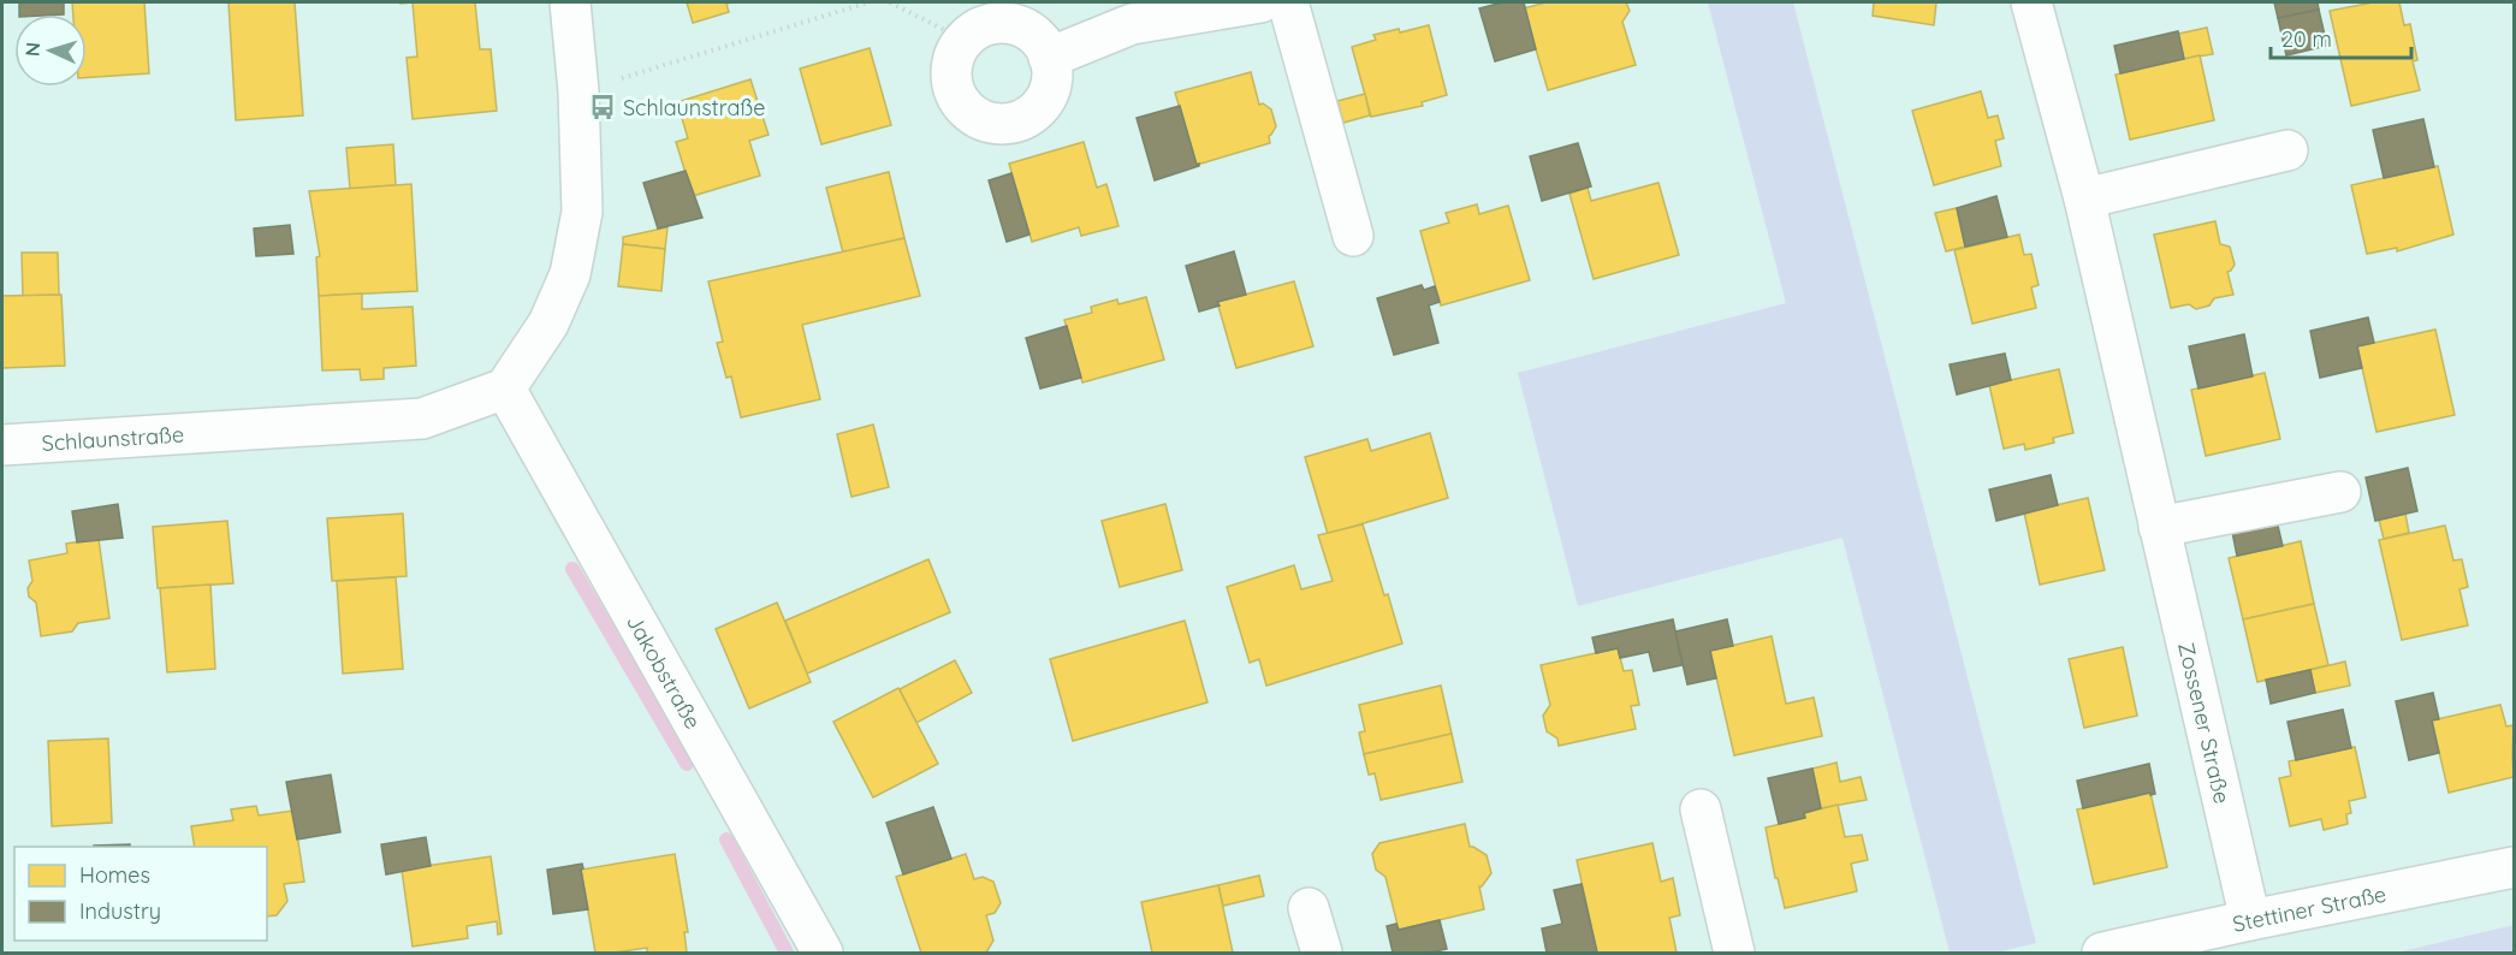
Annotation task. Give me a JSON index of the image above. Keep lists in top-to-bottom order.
{
  "streets": {
    "street": [
      "Schlaunstraße",
      "Jakobstraße",
      "Zossener Straße",
      "Stettiner Straße"
    ]
  },
  "crossings": [
    ["Schlaunstraße", "Jakobstraße"],
    ["Zossener Straße", "Stettiner Straße"]
  ],
  "places": {
    "bus stop": ["Schlaunstraße"]
  },
  "legend": ["Homes", "Industry"],
  "scale_bar": "20 m",
  "north": "left"
}
